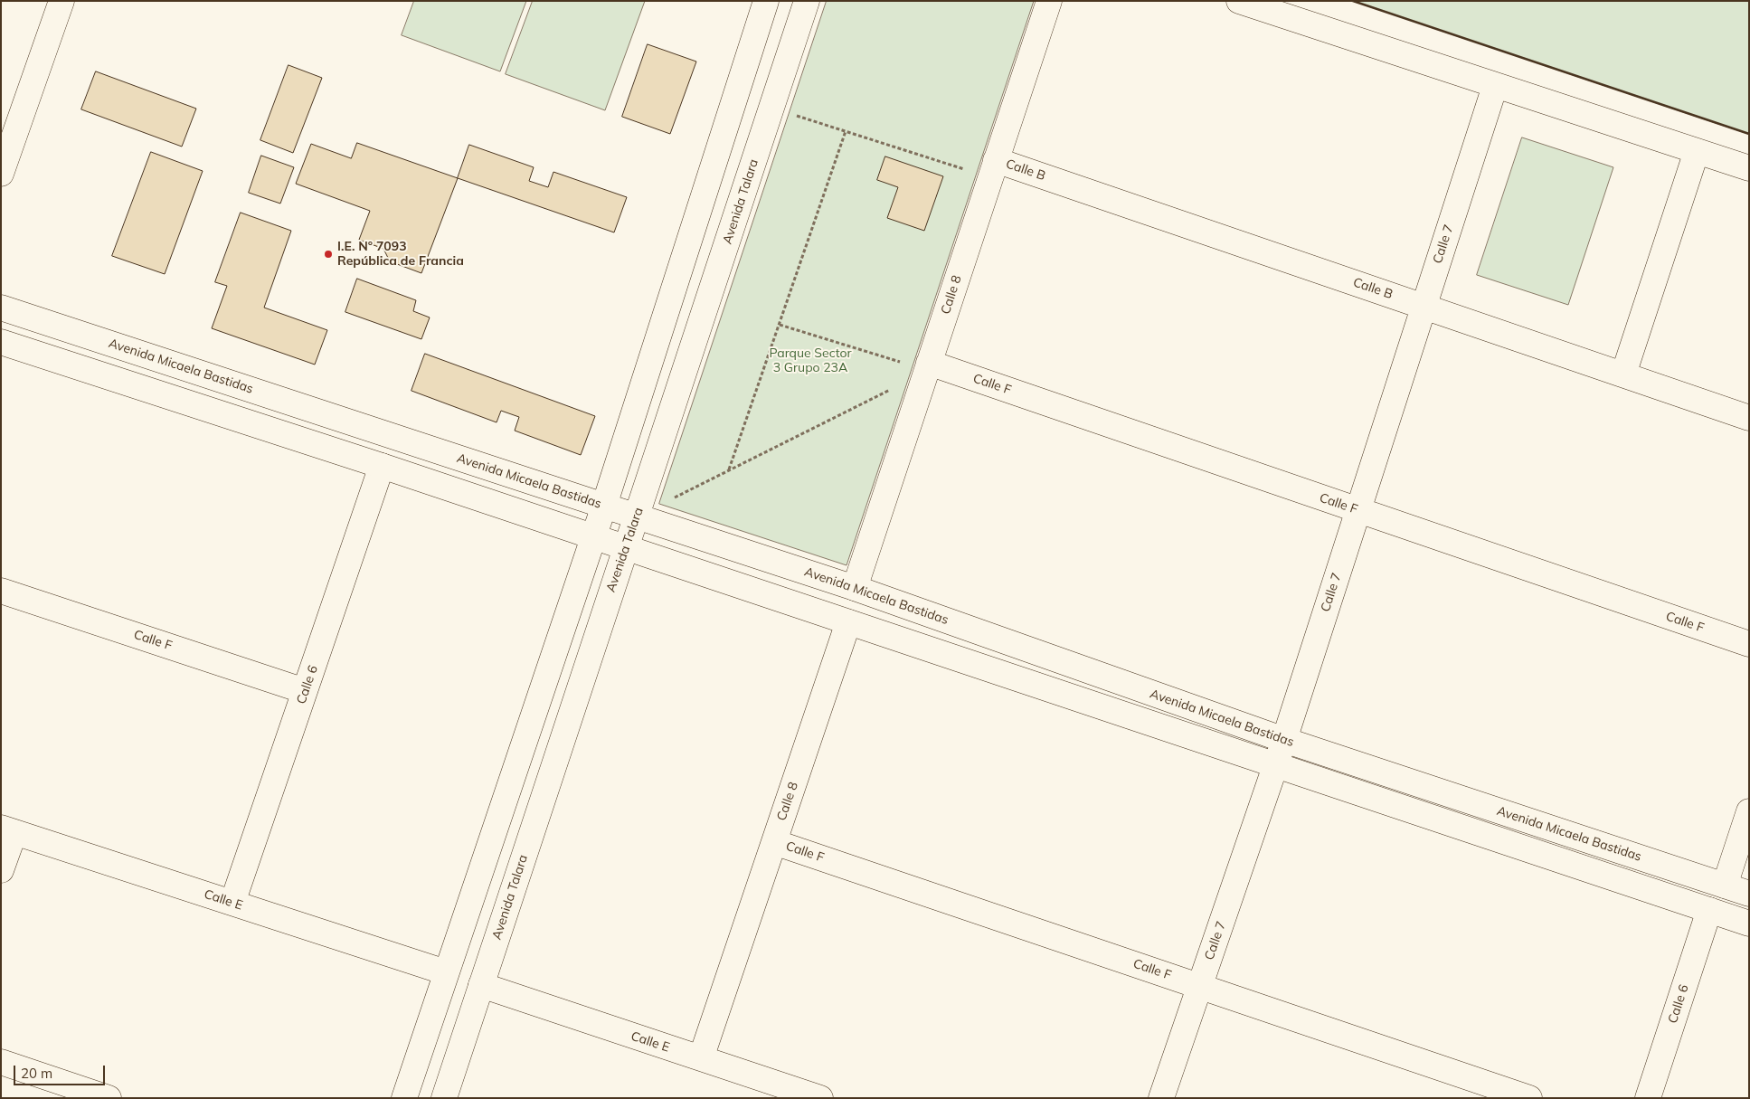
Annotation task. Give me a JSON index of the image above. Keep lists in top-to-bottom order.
{
  "streets": {
    "street": [
      "Calle B",
      "Avenida Talara",
      "Calle 7",
      "Calle 8",
      "Avenida Micaela Bastidas",
      "Calle F",
      "Calle 6",
      "Calle E"
    ]
  },
  "crossings": [
    ["Calle B", "Calle 7"],
    ["Calle B", "Calle 8"],
    ["Avenida Talara", "Avenida Micaela Bastidas"],
    ["Avenida Talara", "Calle E"],
    ["Calle 7", "Avenida Micaela Bastidas"],
    ["Calle 7", "Calle F"],
    ["Calle 8", "Avenida Micaela Bastidas"],
    ["Calle 8", "Calle F"],
    ["Calle 8", "Calle E"],
    ["Avenida Micaela Bastidas", "Calle 6"],
    ["Calle F", "Calle 6"],
    ["Calle 6", "Calle E"]
  ],
  "parks": ["Parque Sector 3 Grupo 23A"],
  "places": ["I.E. N° 7093 República de Francia"],
  "scale_bar": "20 m"
}
